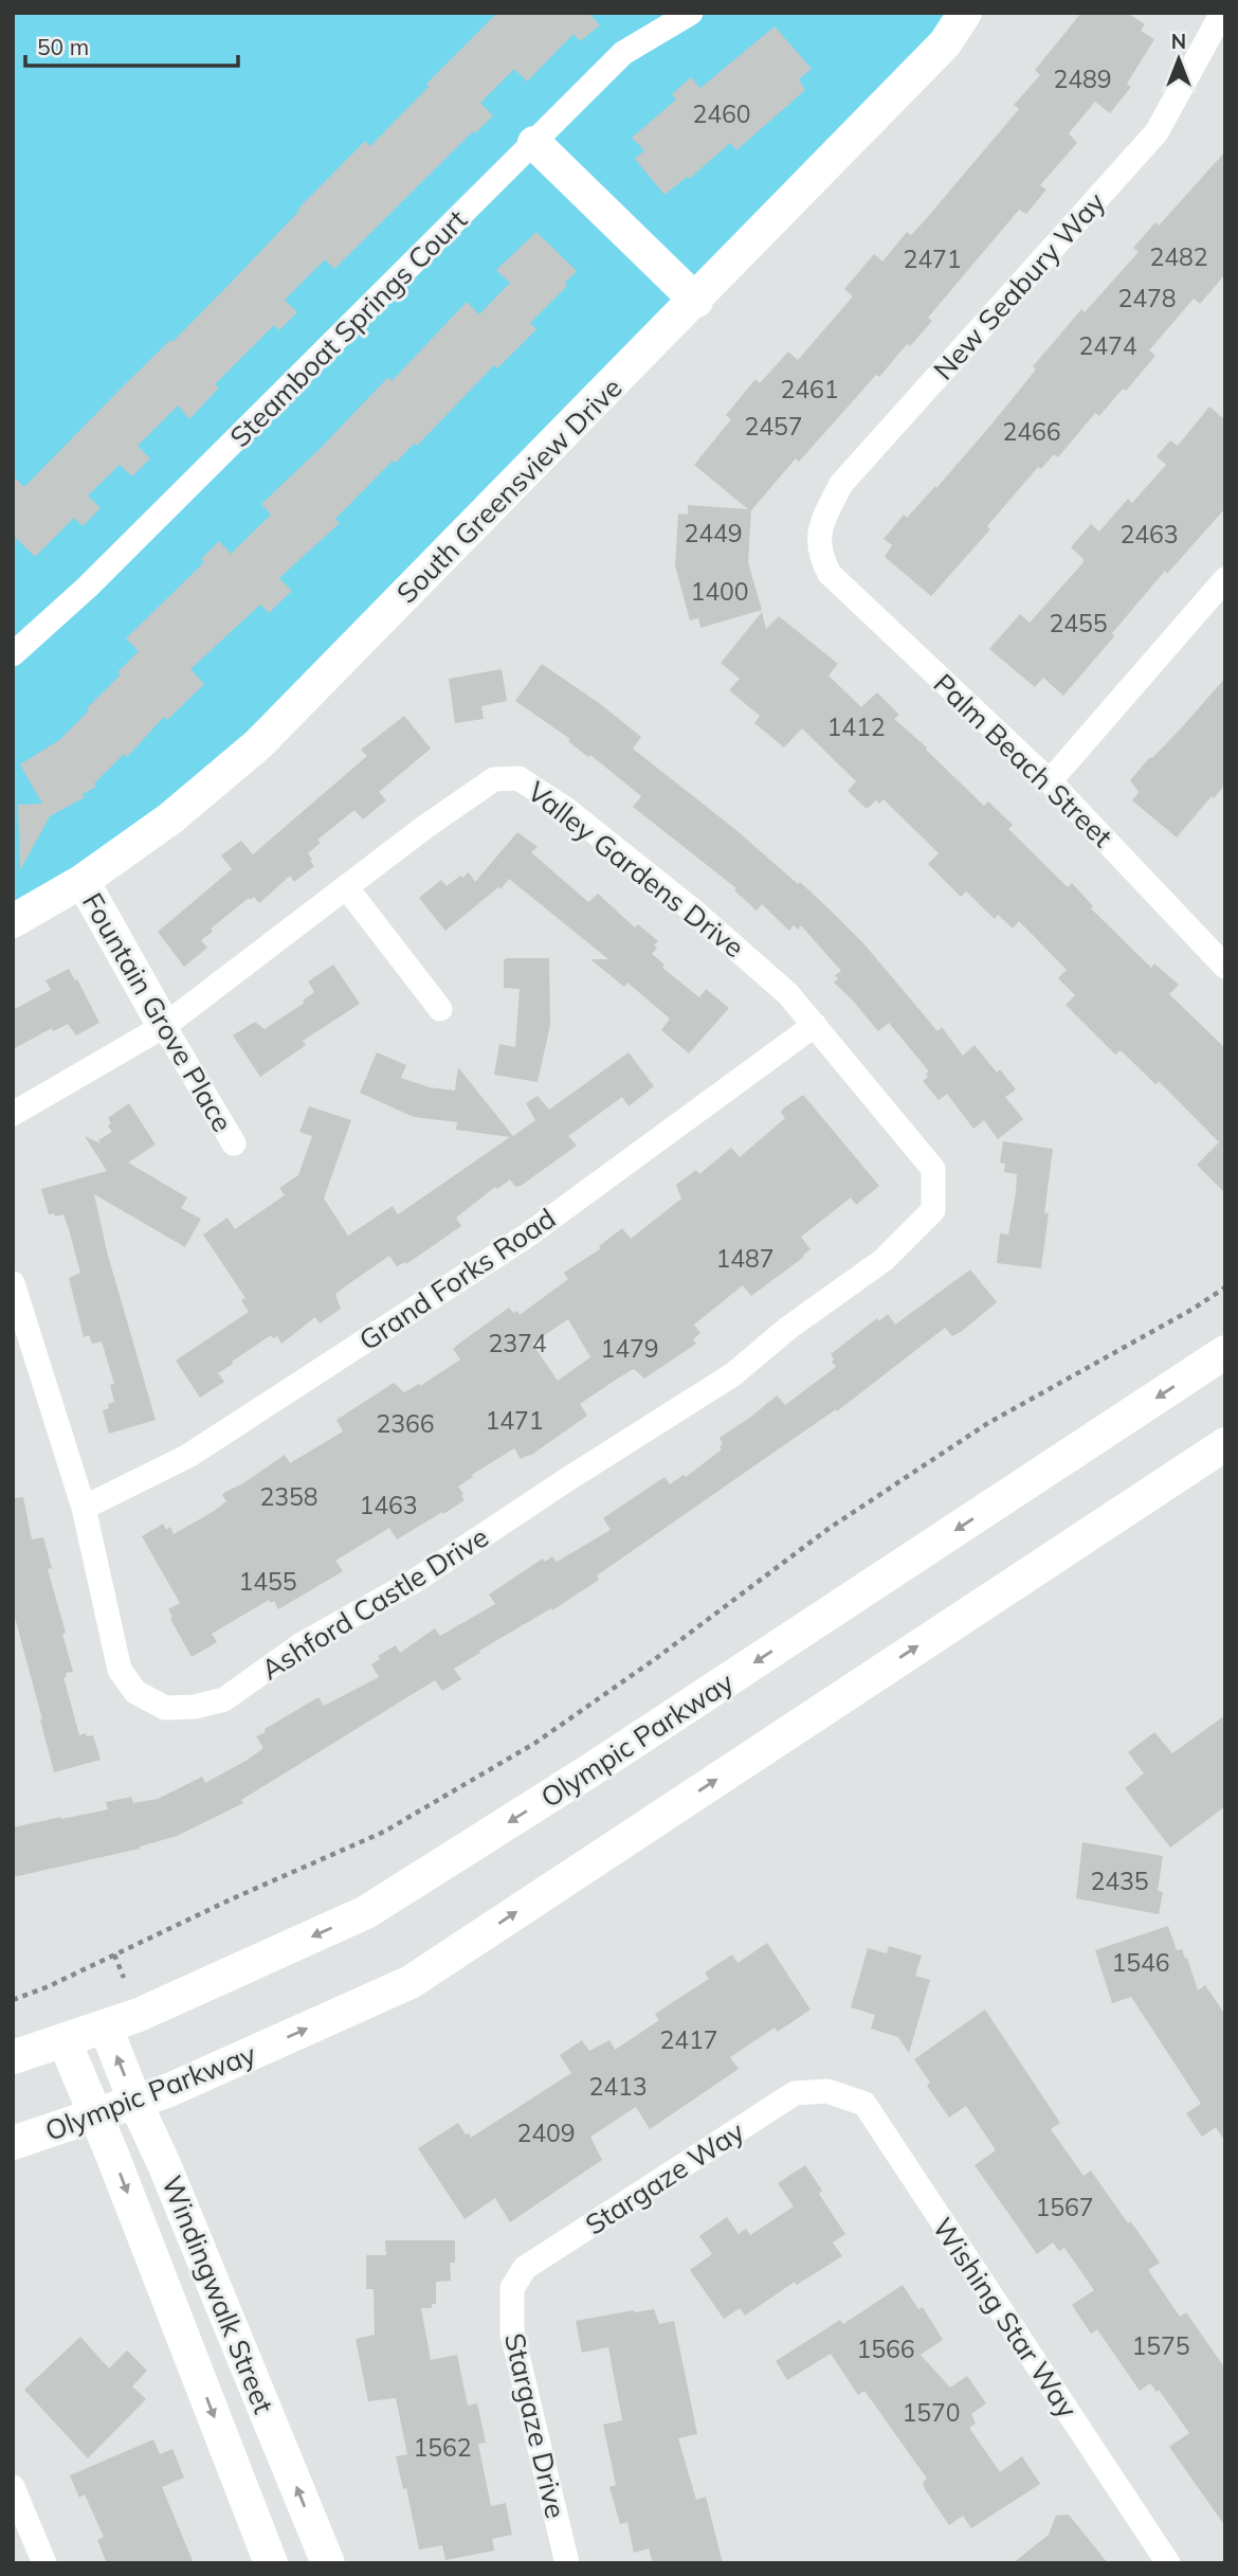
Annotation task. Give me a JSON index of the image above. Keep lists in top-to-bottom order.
{
  "streets": {
    "street": [
      "New Seabury Way",
      "Steamboat Springs Court",
      "South Greensview Drive",
      "Palm Beach Street",
      "Valley Gardens Drive",
      "Fountain Grove Place",
      "Grand Forks Road",
      "Ashford Castle Drive",
      "Olympic Parkway",
      "Stargaze Way",
      "Windingwalk Street",
      "Wishing Star Way",
      "Stargaze Drive"
    ]
  },
  "crossings": [
    ["New Seabury Way", "Palm Beach Street"],
    ["South Greensview Drive", "Fountain Grove Place"],
    ["Valley Gardens Drive", "Fountain Grove Place"],
    ["Valley Gardens Drive", "Grand Forks Road"],
    ["Valley Gardens Drive", "Ashford Castle Drive"],
    ["Grand Forks Road", "Ashford Castle Drive"],
    ["Olympic Parkway", "Windingwalk Street"],
    ["Stargaze Way", "Wishing Star Way"],
    ["Stargaze Way", "Stargaze Drive"]
  ],
  "house_numbers": [
    "2489",
    "2460",
    "2482",
    "2471",
    "2478",
    "2474",
    "2461",
    "2457",
    "2466",
    "2449",
    "2463",
    "1400",
    "2455",
    "1412",
    "1487",
    "2374",
    "1479",
    "1471",
    "2366",
    "2358",
    "1463",
    "1455",
    "2435",
    "1546",
    "2417",
    "2413",
    "2409",
    "1567",
    "1575",
    "1566",
    "1570",
    "1562"
  ],
  "scale_bar": "50 m",
  "north": "top"
}
